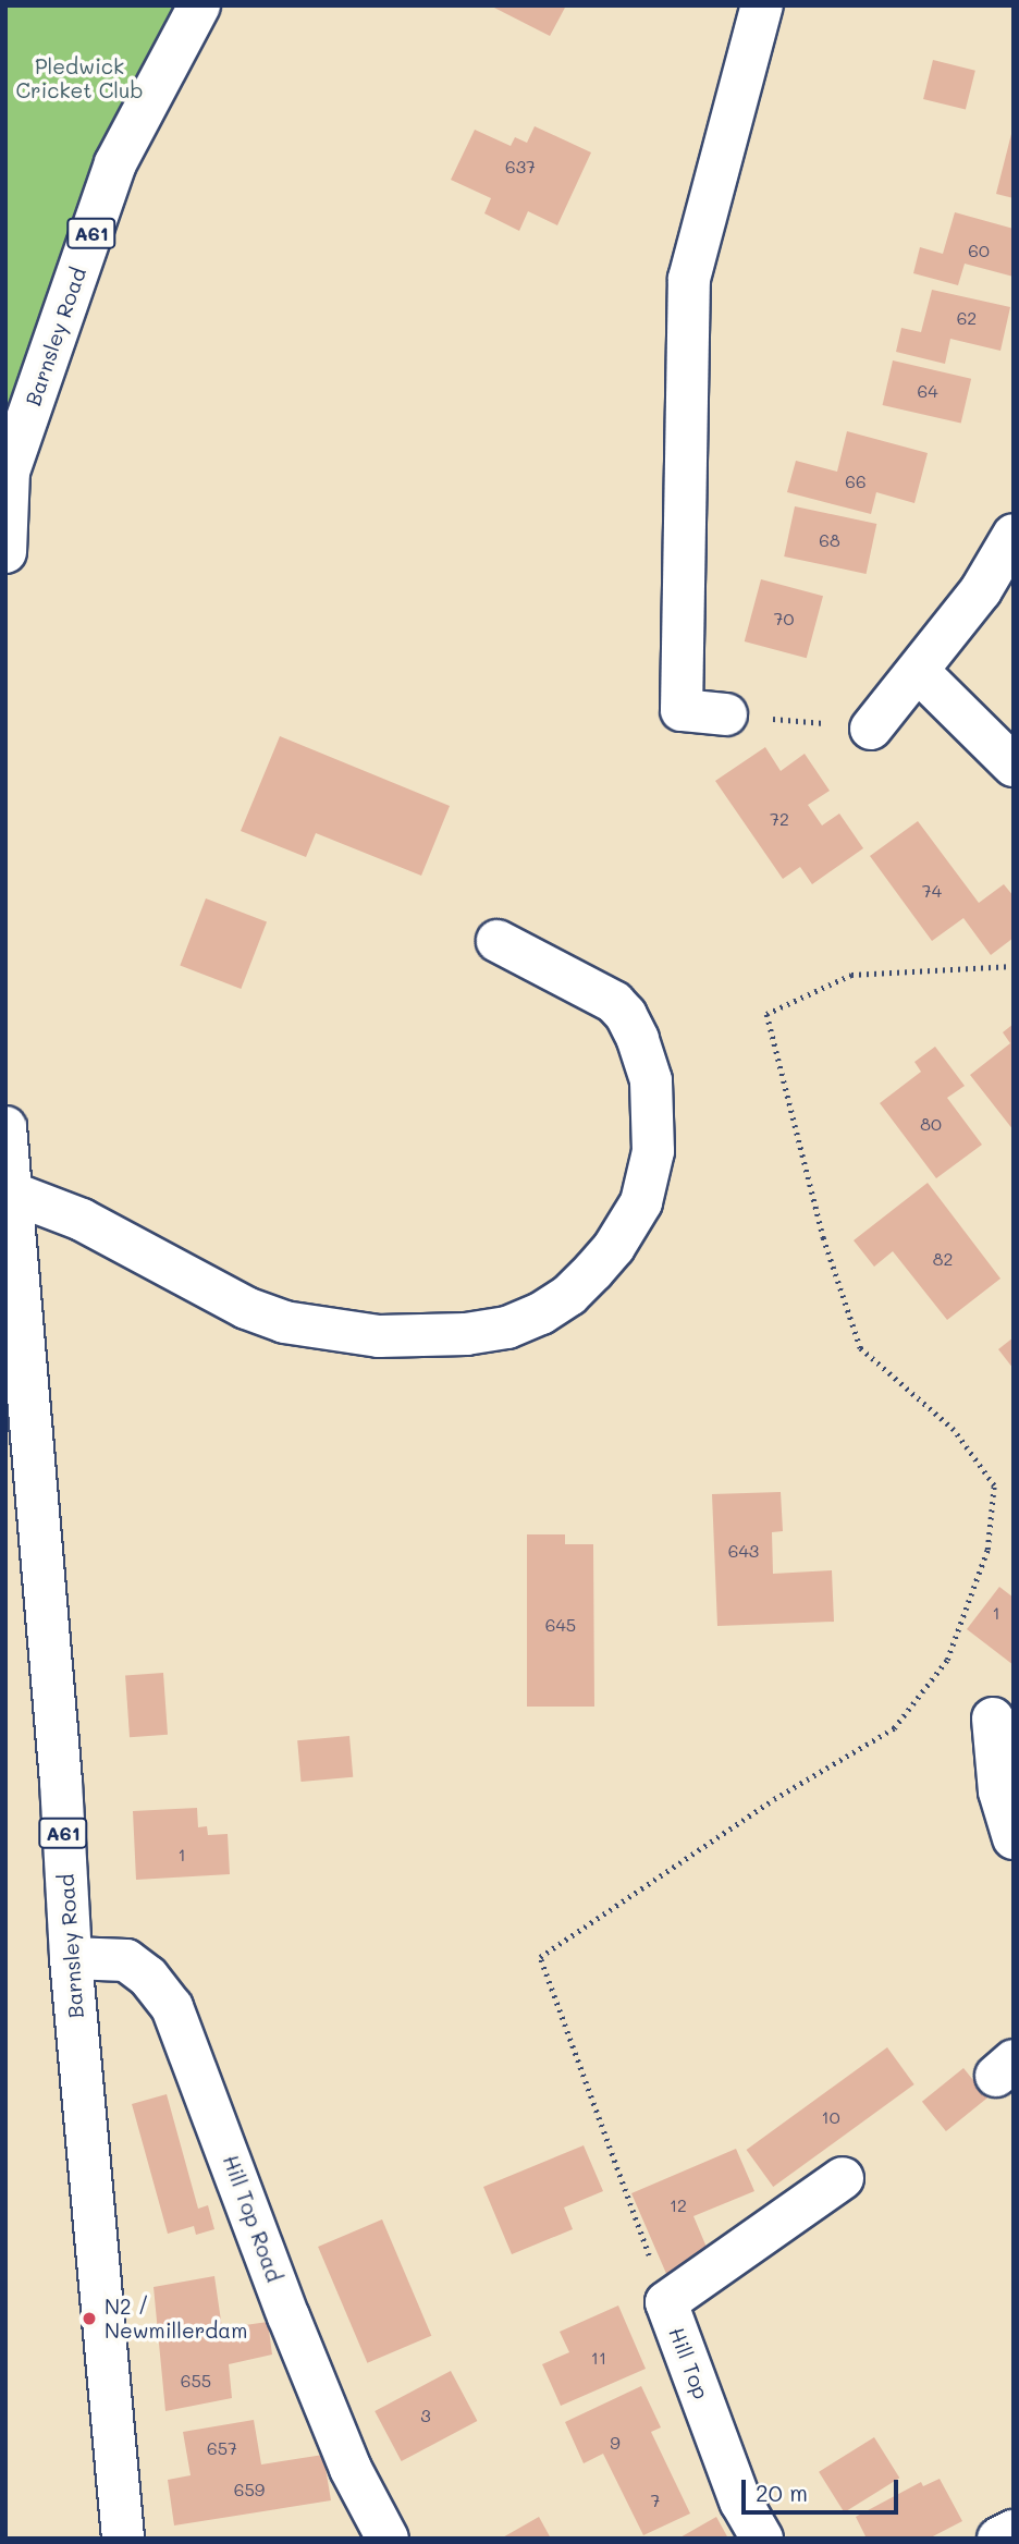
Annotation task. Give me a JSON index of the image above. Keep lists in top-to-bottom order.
{
  "streets": {
    "main road": [
      "A61",
      "Barnsley Road",
      "Hill Top Road",
      "Hill Top"
    ]
  },
  "crossings": [
    ["Barnsley Road", "Hill Top Road"]
  ],
  "parks": ["Pledwick Cricket Club"],
  "places": ["N2 / Newmillerdam"],
  "house_numbers": [
    "637",
    "60",
    "62",
    "64",
    "66",
    "68",
    "70",
    "72",
    "74",
    "80",
    "82",
    "643",
    "1",
    "645",
    "1",
    "10",
    "12",
    "11",
    "655",
    "3",
    "9",
    "657",
    "659",
    "7"
  ],
  "scale_bar": "20 m"
}
